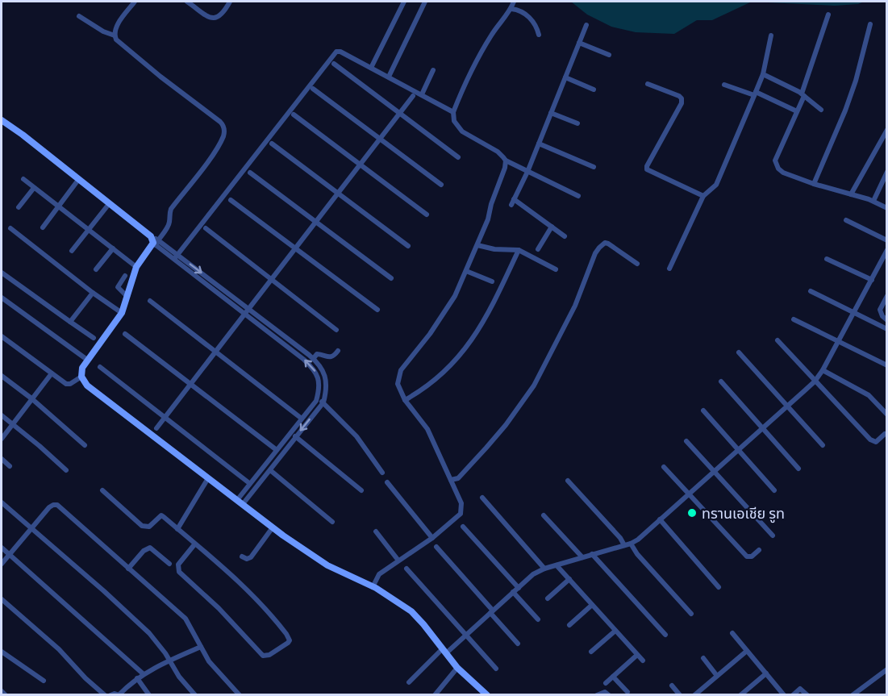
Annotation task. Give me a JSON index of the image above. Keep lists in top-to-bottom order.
{
  "places": ["ทรานเอเชีย รูท"]
}
